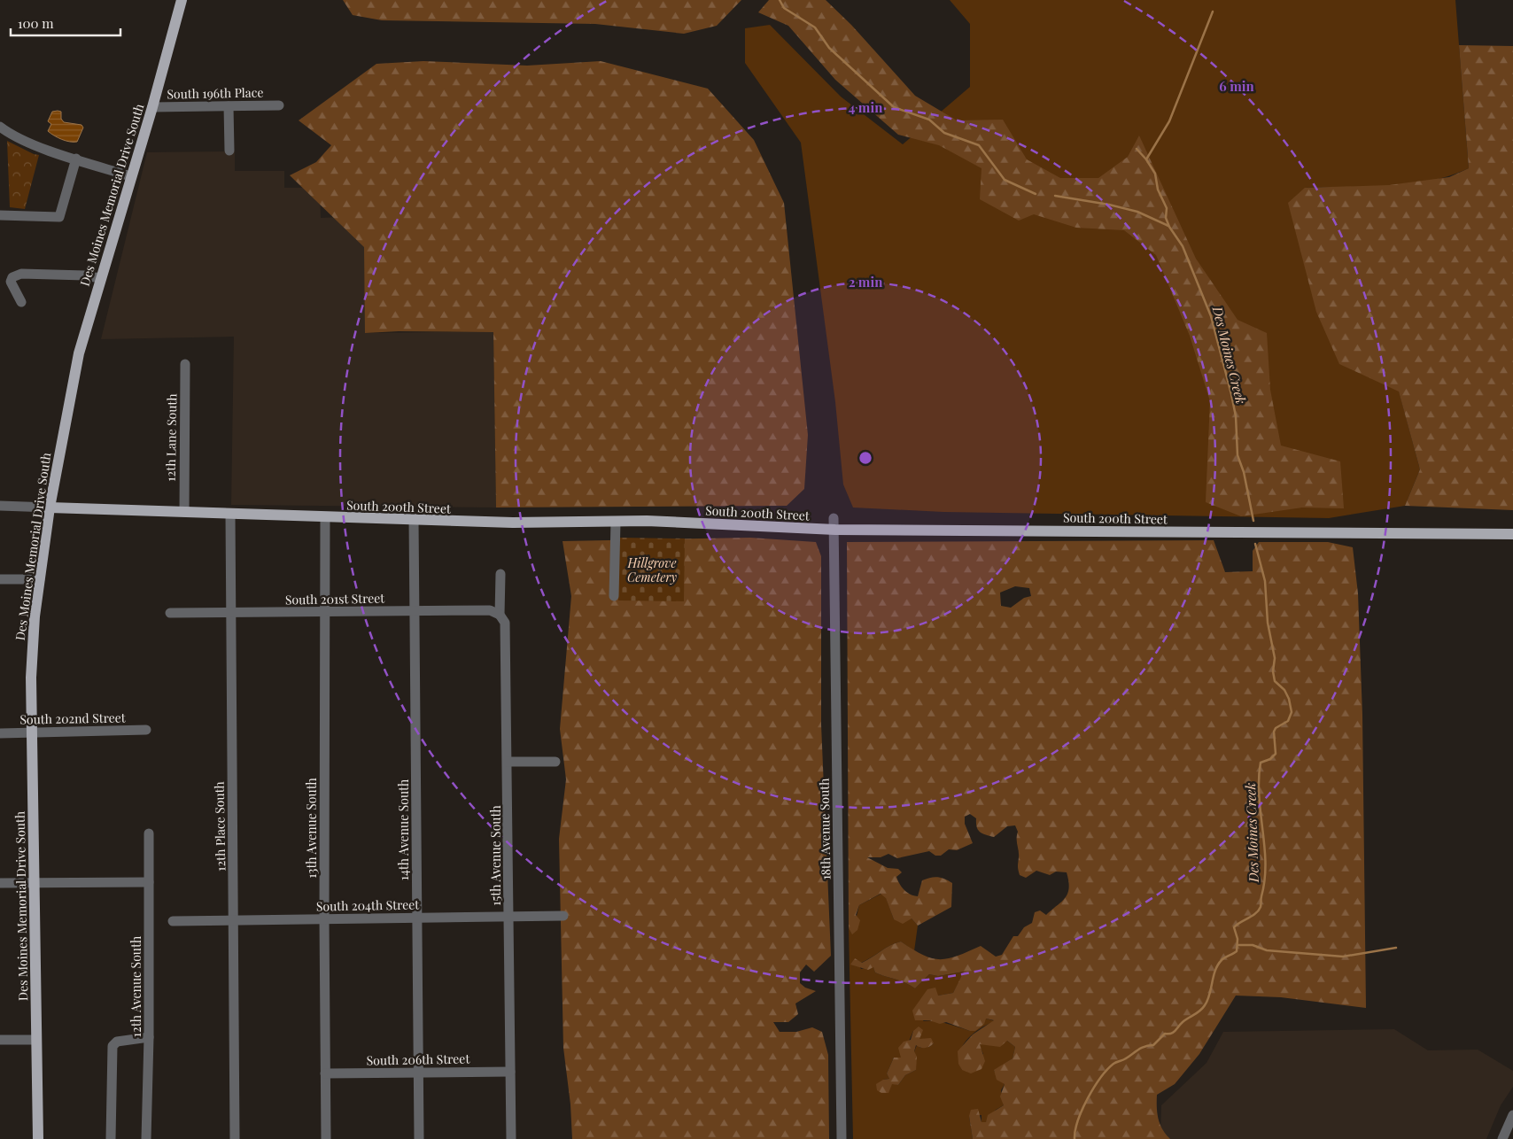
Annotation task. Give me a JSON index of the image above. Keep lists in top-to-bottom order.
{
  "streets": {
    "main road": ["Des Moines Memorial Drive South", "South 200th Street"],
    "street": [
      "South 196th Place",
      "12th Lane South",
      "South 201st Street",
      "South 202nd Street",
      "12th Place South",
      "13th Avenue South",
      "18th Avenue South",
      "14th Avenue South",
      "15th Avenue South",
      "South 204th Street",
      "12th Avenue South",
      "South 206th Street"
    ]
  },
  "crossings": [
    ["South 196th Place", "Des Moines Memorial Drive South"],
    ["Des Moines Memorial Drive South", "South 200th Street"],
    ["Des Moines Memorial Drive South", "South 202nd Street"],
    ["12th Lane South", "South 200th Street"],
    ["South 200th Street", "12th Place South"],
    ["South 200th Street", "13th Avenue South"],
    ["South 200th Street", "18th Avenue South"],
    ["South 200th Street", "14th Avenue South"],
    ["South 201st Street", "12th Place South"],
    ["South 201st Street", "13th Avenue South"],
    ["South 201st Street", "14th Avenue South"],
    ["South 201st Street", "15th Avenue South"],
    ["12th Place South", "South 204th Street"],
    ["13th Avenue South", "South 204th Street"],
    ["13th Avenue South", "South 206th Street"],
    ["14th Avenue South", "South 204th Street"],
    ["14th Avenue South", "South 206th Street"],
    ["15th Avenue South", "South 204th Street"],
    ["15th Avenue South", "South 206th Street"]
  ],
  "water": ["Des Moines Creek"],
  "parks": ["Hillgrove Cemetery"],
  "scale_bar": "100 m",
  "rings": ["6 min", "4 min", "2 min"]
}
